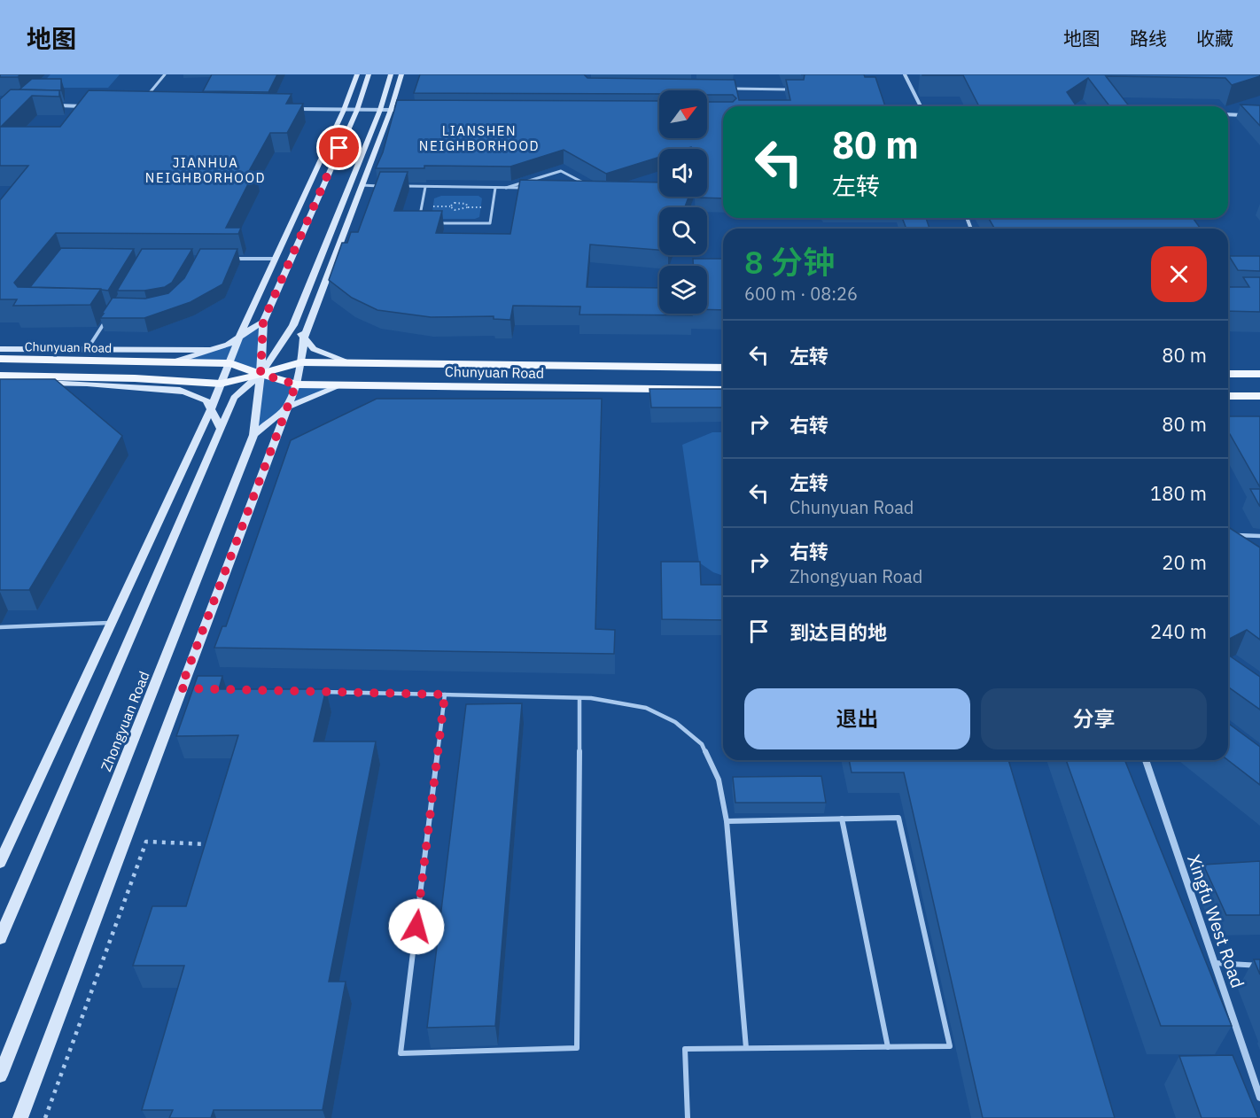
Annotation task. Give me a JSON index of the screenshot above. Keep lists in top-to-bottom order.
{
  "streets": {
    "main road": ["Chunyuan Road", "Zhongyuan Road"],
    "street": ["Xingfu West Road"]
  },
  "crossings": [
    ["Chunyuan Road", "Zhongyuan Road"]
  ],
  "districts": ["LIANSHEN NEIGHBORHOOD", "JIANHUA NEIGHBORHOOD"],
  "north": "top right",
  "page": {
    "header": "地图",
    "nav": ["地图", "路线", "收藏"],
    "turn": ["80 m", "左转"],
    "heading": ["8 分钟", "600 m · 08:26"],
    "list": [
      {
        "name": "左转",
        "value": "80 m"
      },
      {
        "name": "右转",
        "value": "80 m"
      },
      {
        "name": "左转",
        "note": "Chunyuan Road",
        "value": "180 m"
      },
      {
        "name": "右转",
        "note": "Zhongyuan Road",
        "value": "20 m"
      },
      {
        "name": "到达目的地",
        "value": "240 m"
      }
    ],
    "buttons": ["退出", "分享"]
  }
}
